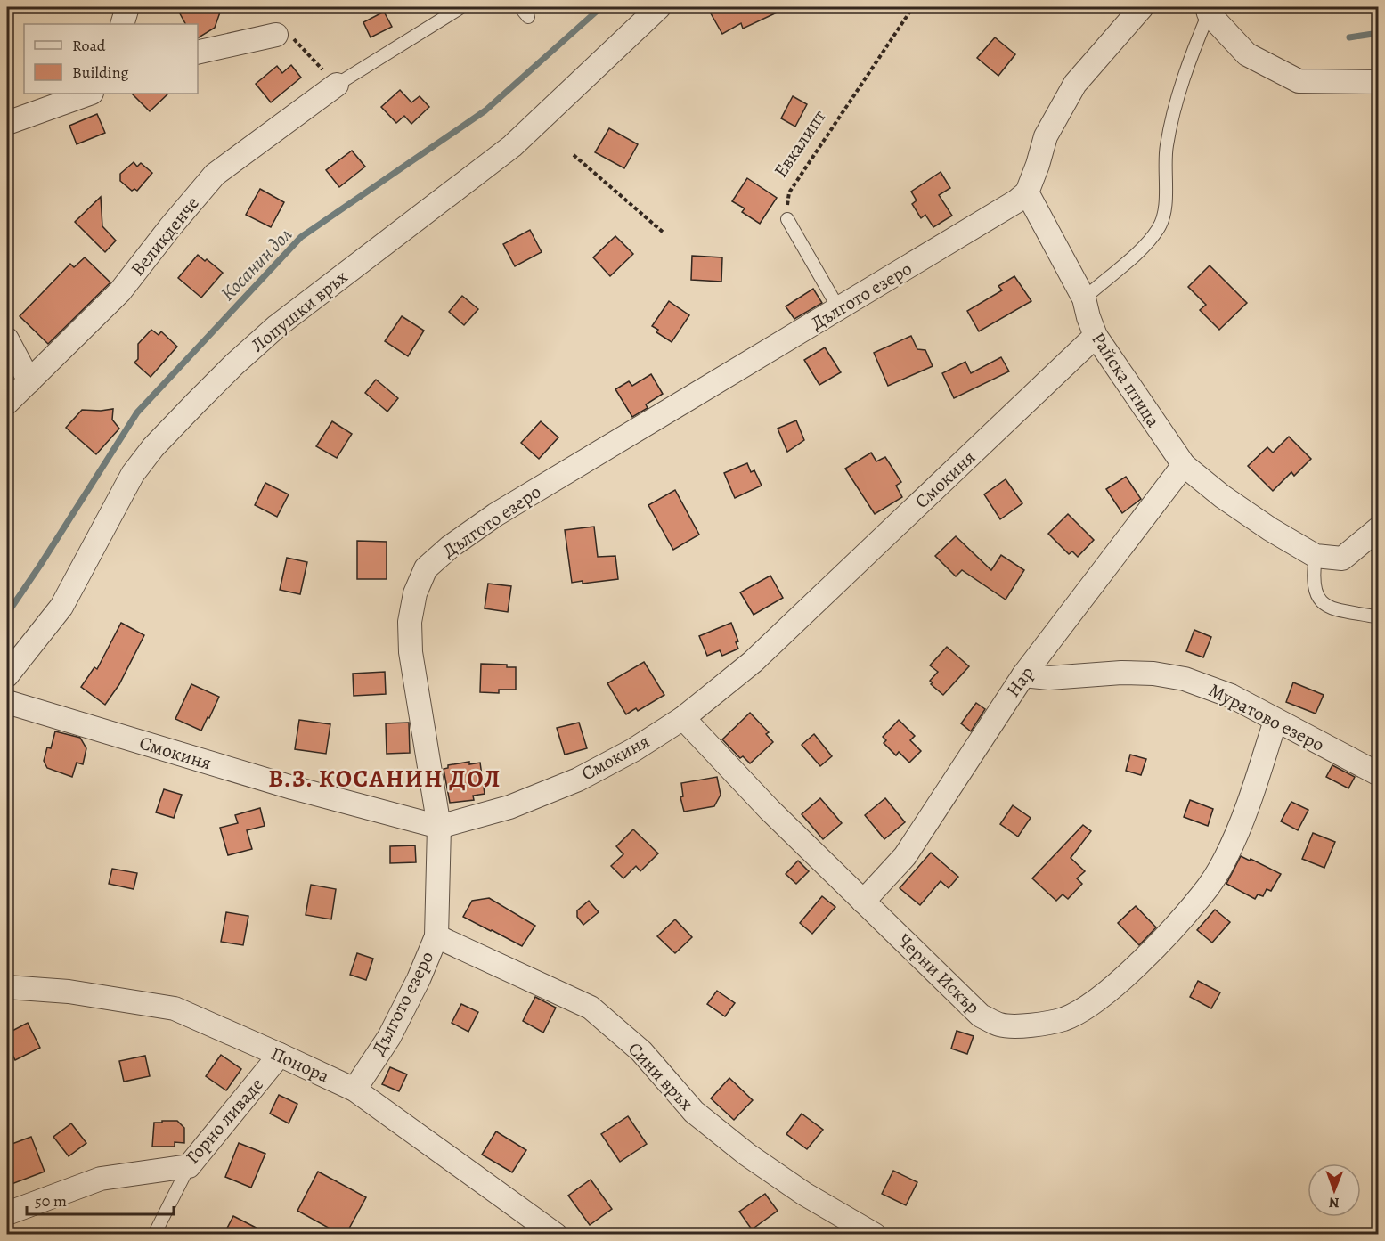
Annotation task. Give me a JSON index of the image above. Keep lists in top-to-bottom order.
{
  "streets": {
    "street": [
      "Великденче",
      "Дългото езеро",
      "Лопушки връх",
      "Райска птица",
      "Смокиня",
      "Нар",
      "Муратово езеро",
      "Черни Искър",
      "Понора",
      "Сини връх",
      "Горно ливаде"
    ],
    "path": ["Евкалипт"]
  },
  "crossings": [
    ["Дългото езеро", "Райска птица"],
    ["Дългото езеро", "Смокиня"],
    ["Дългото езеро", "Понора"],
    ["Дългото езеро", "Сини връх"],
    ["Райска птица", "Смокиня"],
    ["Райска птица", "Нар"],
    ["Смокиня", "Черни Искър"],
    ["Нар", "Муратово езеро"],
    ["Нар", "Черни Искър"],
    ["Муратово езеро", "Черни Искър"],
    ["Понора", "Горно ливаде"]
  ],
  "districts": ["В.З. КОСАНИН ДОЛ"],
  "water": ["Косанин дол"],
  "legend": ["Road", "Building"],
  "scale_bar": "50 m",
  "north": "bottom"
}
